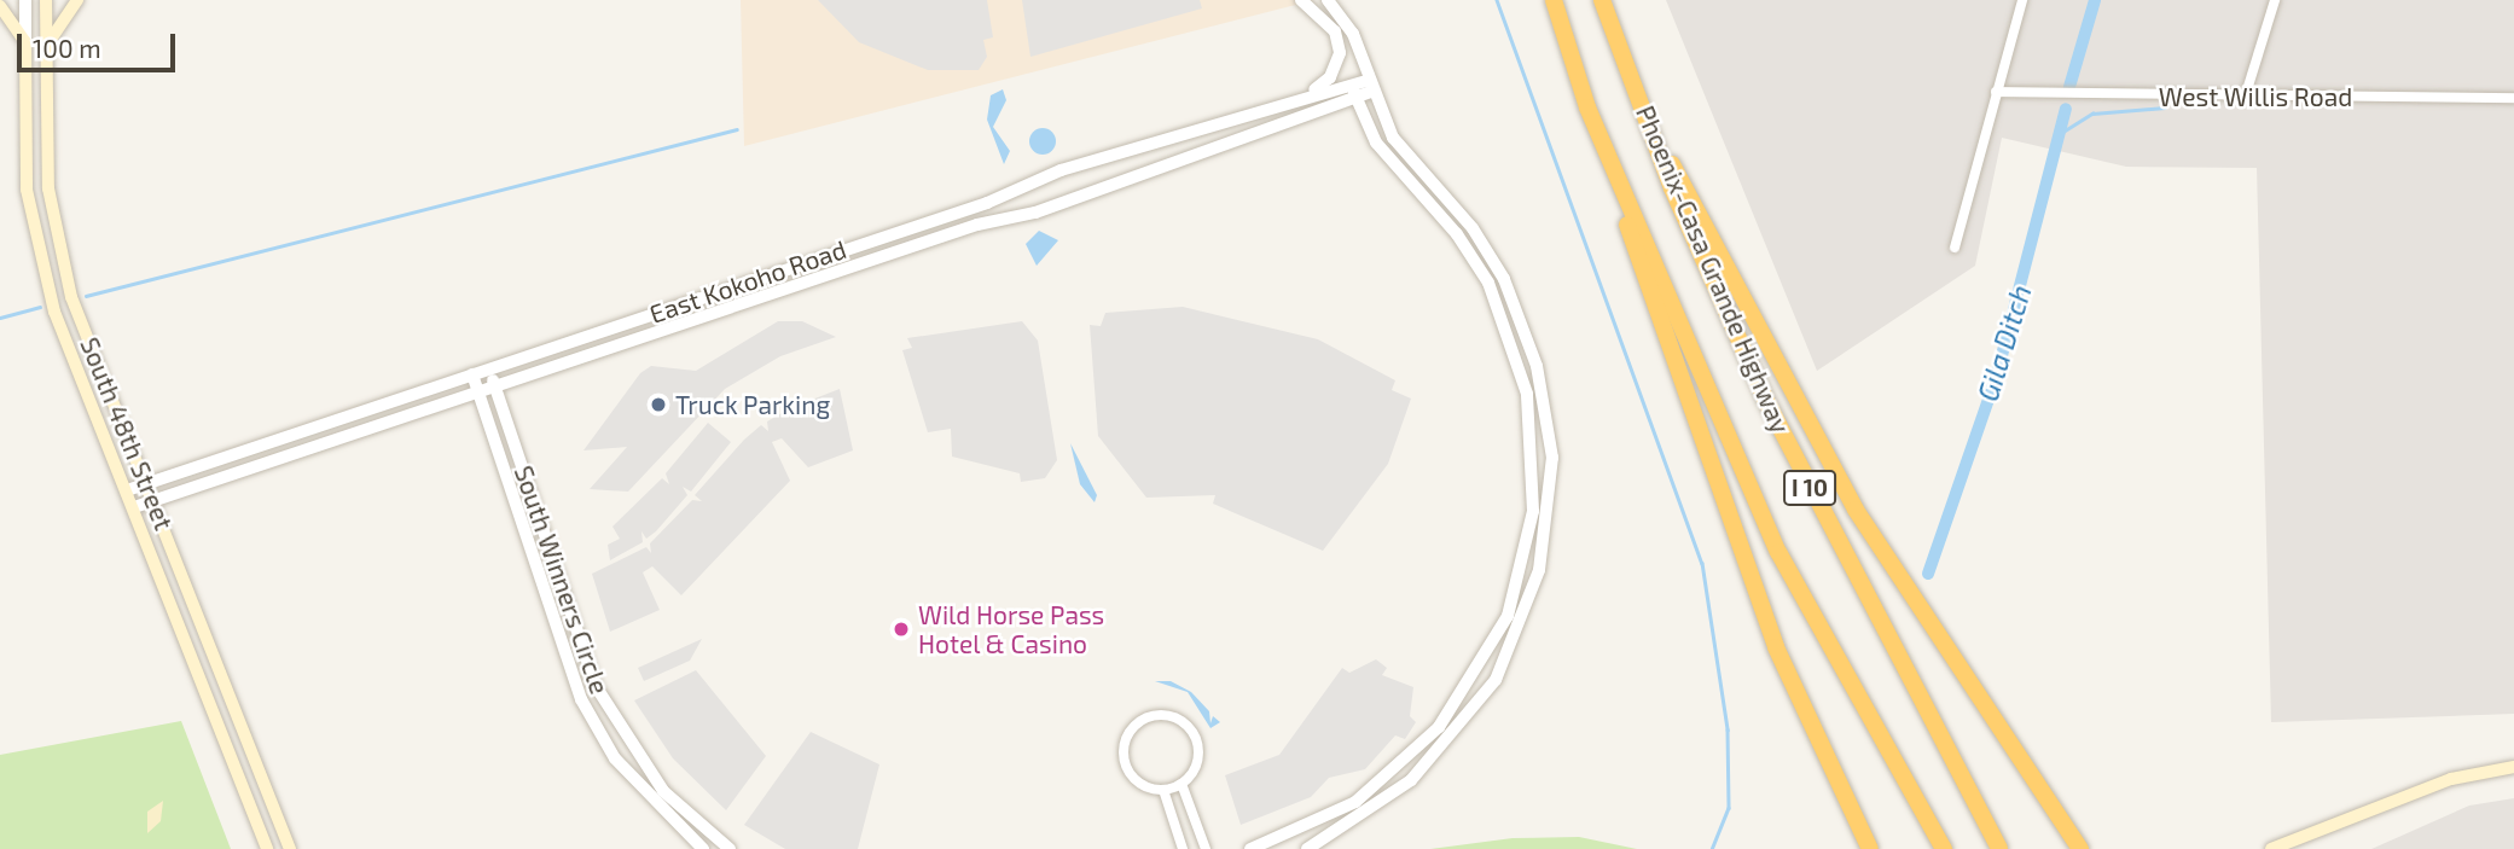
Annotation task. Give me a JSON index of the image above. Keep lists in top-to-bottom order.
{
  "streets": {
    "highway": ["Phoenix-Casa Grande Highway", "I 10"],
    "main road": ["South 48th Street"],
    "street": ["West Willis Road", "East Kokoho Road", "South Winners Circle"]
  },
  "crossings": [
    ["East Kokoho Road", "South 48th Street"],
    ["East Kokoho Road", "South Winners Circle"]
  ],
  "water": ["Gila Ditch"],
  "places": ["Truck Parking", "Wild Horse Pass Hotel & Casino"],
  "scale_bar": "100 m"
}
